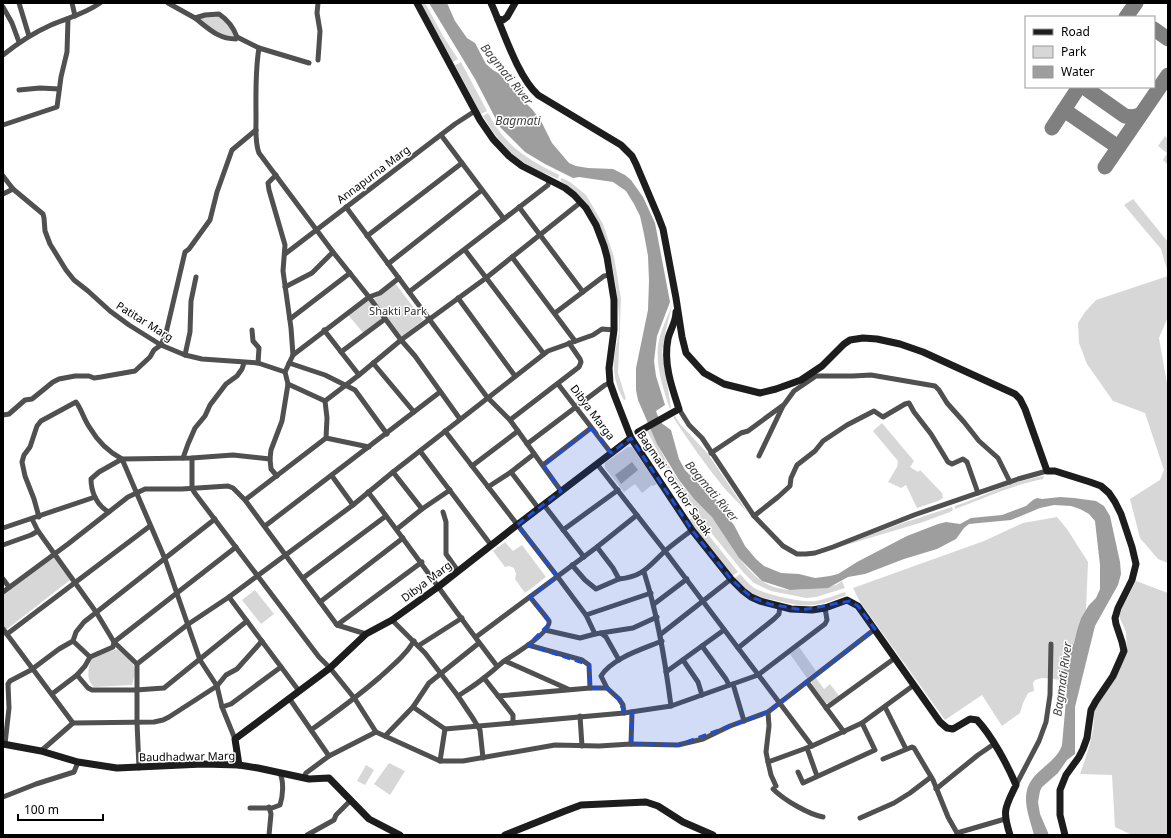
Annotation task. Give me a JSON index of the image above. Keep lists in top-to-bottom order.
{
  "streets": {
    "main road": ["Bagmati Corridor Sadak", "Dibya Marg", "Baudhadwar Marg"],
    "street": ["Annapurna Marg", "Patitar Marg", "Dibya Marga"]
  },
  "crossings": [
    ["Annapurna Marg", "Bagmati Corridor Sadak"],
    ["Dibya Marga", "Dibya Marg"],
    ["Bagmati Corridor Sadak", "Dibya Marg"]
  ],
  "water": ["Bagmati River", "Bagmati"],
  "parks": ["Shakti Park"],
  "legend": ["Road", "Park", "Water"],
  "scale_bar": "100 m"
}
